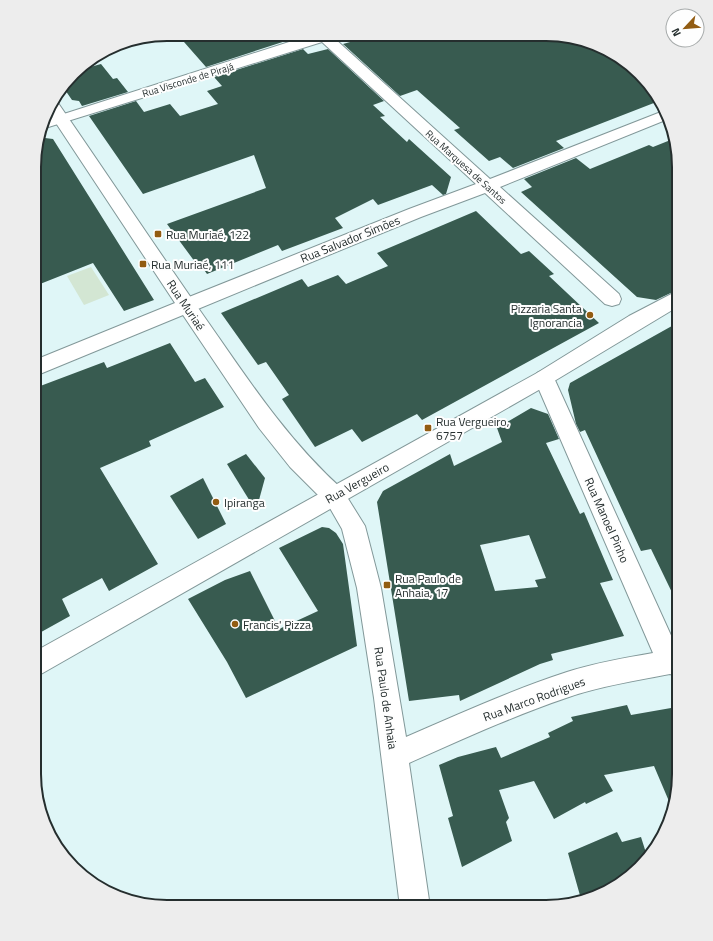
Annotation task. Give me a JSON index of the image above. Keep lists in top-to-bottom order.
{
  "streets": {
    "street": [
      "Rua Visconde de Pirajá",
      "Rua Marquesa de Santos",
      "Rua Salvador Simões",
      "Rua Muriaé",
      "Rua Vergueiro",
      "Rua Manoel Pinho",
      "Rua Paulo de Anhaia",
      "Rua Marco Rodrigues"
    ]
  },
  "crossings": [
    ["Rua Visconde de Pirajá", "Rua Muriaé"],
    ["Rua Marquesa de Santos", "Rua Salvador Simões"],
    ["Rua Salvador Simões", "Rua Muriaé"],
    ["Rua Muriaé", "Rua Vergueiro"],
    ["Rua Muriaé", "Rua Paulo de Anhaia"],
    ["Rua Vergueiro", "Rua Manoel Pinho"],
    ["Rua Vergueiro", "Rua Paulo de Anhaia"],
    ["Rua Paulo de Anhaia", "Rua Marco Rodrigues"]
  ],
  "places": {
    "transit": [
      "Rua Muriaé, 122",
      "Rua Muriaé, 111",
      "Rua Vergueiro, 6757",
      "Rua Paulo de Anhaia, 17"
    ],
    "other": ["Pizzaria Santa Ignorancia", "Ipiranga", "Francis' Pizza"]
  },
  "north": "bottom left"
}
